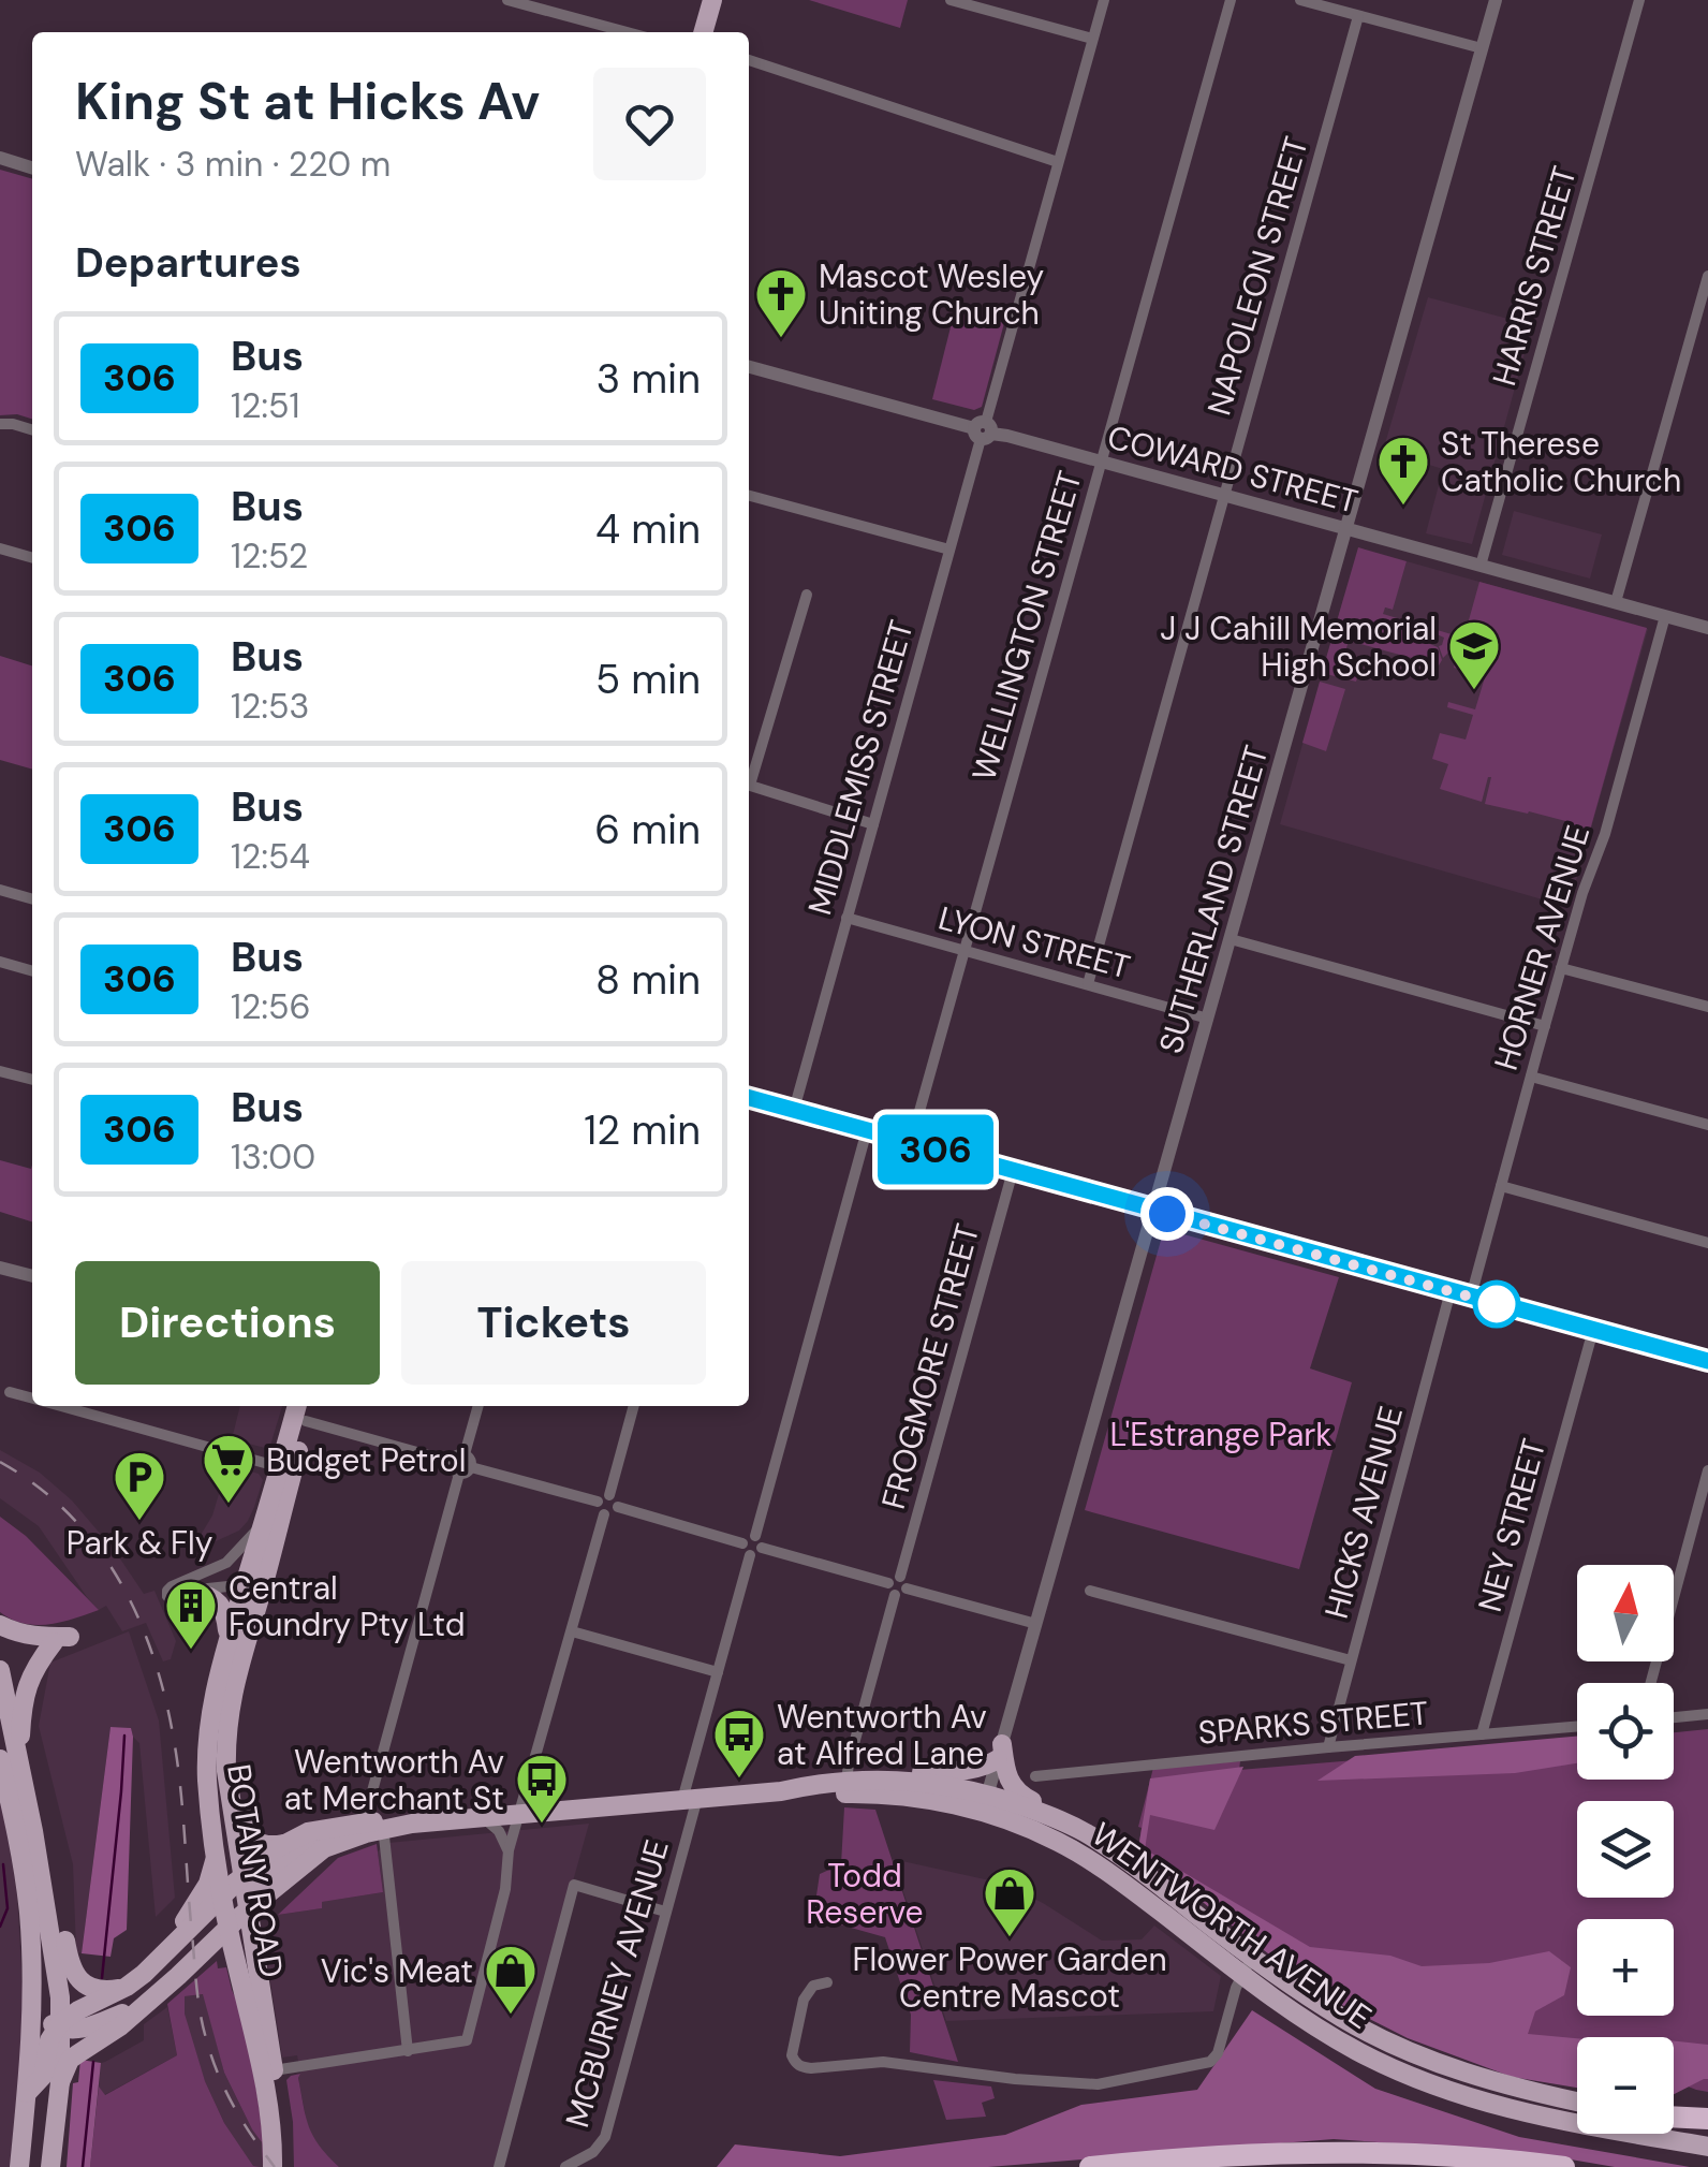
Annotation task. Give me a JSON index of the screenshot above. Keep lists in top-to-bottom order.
{
  "streets": {
    "main road": ["BOTANY ROAD", "WENTWORTH AVENUE"],
    "street": [
      "NAPOLEON STREET",
      "HARRIS STREET",
      "COWARD STREET",
      "WELLINGTON STREET",
      "MIDDLEMISS STREET",
      "SUTHERLAND STREET",
      "LYON STREET",
      "HORNER AVENUE",
      "FROGMORE STREET",
      "HICKS AVENUE",
      "NEY STREET",
      "SPARKS STREET",
      "MCBURNEY AVENUE"
    ]
  },
  "crossings": [
    ["NAPOLEON STREET", "COWARD STREET"],
    ["NAPOLEON STREET", "LYON STREET"],
    ["HARRIS STREET", "COWARD STREET"],
    ["COWARD STREET", "WELLINGTON STREET"],
    ["COWARD STREET", "MIDDLEMISS STREET"],
    ["COWARD STREET", "SUTHERLAND STREET"],
    ["COWARD STREET", "HORNER AVENUE"],
    ["WELLINGTON STREET", "LYON STREET"],
    ["MIDDLEMISS STREET", "LYON STREET"],
    ["SUTHERLAND STREET", "LYON STREET"],
    ["SUTHERLAND STREET", "WENTWORTH AVENUE"],
    ["HICKS AVENUE", "SPARKS STREET"],
    ["NEY STREET", "SPARKS STREET"],
    ["BOTANY ROAD", "WENTWORTH AVENUE"],
    ["WENTWORTH AVENUE", "MCBURNEY AVENUE"]
  ],
  "parks": ["L'Estrange Park", "Todd Reserve"],
  "places": {
    "church": ["Mascot Wesley Uniting Church", "St Therese Catholic Church"],
    "school or university": ["J J Cahill Memorial High School"],
    "supermarket": ["Budget Petrol"],
    "parking": ["Park & Fly"],
    "building": ["Central Foundry Pty Ltd"],
    "bus stop": ["Wentworth Av at Alfred Lane", "Wentworth Av at Merchant St"],
    "shop": ["Flower Power Garden Centre Mascot", "Vic's Meat"]
  },
  "lines": ["bus line 306"],
  "north": "top",
  "page": {
    "on_map": "306",
    "heading": [
      ["King St at Hicks Av", "Walk · 3 min · 220 m"],
      "Departures"
    ],
    "list": [
      {
        "mark": "306",
        "name": "Bus",
        "note": "12:51",
        "value": "3 min"
      },
      {
        "mark": "306",
        "name": "Bus",
        "note": "12:52",
        "value": "4 min"
      },
      {
        "mark": "306",
        "name": "Bus",
        "note": "12:53",
        "value": "5 min"
      },
      {
        "mark": "306",
        "name": "Bus",
        "note": "12:54",
        "value": "6 min"
      },
      {
        "mark": "306",
        "name": "Bus",
        "note": "12:56",
        "value": "8 min"
      },
      {
        "mark": "306",
        "name": "Bus",
        "note": "13:00",
        "value": "12 min"
      }
    ],
    "buttons": ["Directions", "Tickets"],
    "map_buttons": ["+", "−"]
  }
}
